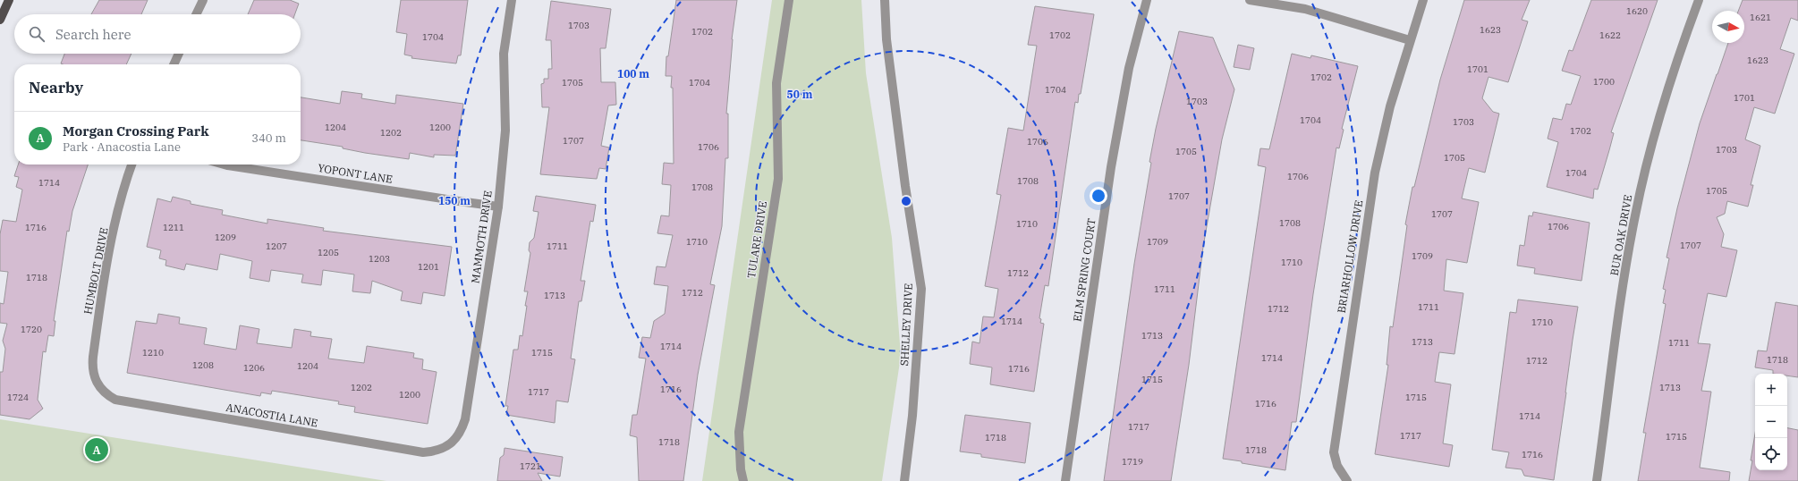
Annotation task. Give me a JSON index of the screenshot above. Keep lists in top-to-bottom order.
{
  "streets": {
    "street": [
      "YOPONT LANE",
      "BUR OAK DRIVE",
      "MAMMOTH DRIVE",
      "TULARE DRIVE",
      "BRIARHOLLOW DRIVE",
      "ELM SPRING COURT",
      "HUMBOLT DRIVE",
      "SHELLEY DRIVE",
      "ANACOSTIA LANE"
    ]
  },
  "crossings": [
    ["YOPONT LANE", "MAMMOTH DRIVE"],
    ["MAMMOTH DRIVE", "ANACOSTIA LANE"],
    ["HUMBOLT DRIVE", "ANACOSTIA LANE"]
  ],
  "house_numbers": [
    "1620",
    "1621",
    "1703",
    "1623",
    "1702",
    "1702",
    "1622",
    "1704",
    "1623",
    "1701",
    "1702",
    "1700",
    "1705",
    "1704",
    "1704",
    "1701",
    "1703",
    "1704",
    "1703",
    "1204",
    "1200",
    "1702",
    "1202",
    "1707",
    "1706",
    "1706",
    "1703",
    "1705",
    "1705",
    "1704",
    "1706",
    "1708",
    "1714",
    "1708",
    "1705",
    "1707",
    "1707",
    "1708",
    "1710",
    "1706",
    "1716",
    "1211",
    "1209",
    "1710",
    "1709",
    "1707",
    "1207",
    "1711",
    "1205",
    "1709",
    "1203",
    "1710",
    "1201",
    "1712",
    "1718",
    "1711",
    "1712",
    "1713",
    "1711",
    "1712",
    "1714",
    "1710",
    "1720",
    "1713",
    "1713",
    "1711",
    "1714",
    "1210",
    "1715",
    "1714",
    "1718",
    "1712",
    "1208",
    "1204",
    "1206",
    "1716",
    "1715",
    "1202",
    "1713",
    "1716",
    "1717",
    "1200",
    "1724",
    "1715",
    "1716",
    "1714",
    "1717",
    "1717",
    "1715",
    "1718",
    "1718",
    "1718",
    "1716",
    "1719",
    "1721"
  ],
  "north": "right",
  "page": {
    "search": "Search here",
    "heading": "Nearby",
    "list": [
      {
        "mark": "A",
        "name": "Morgan Crossing Park",
        "note": "Park · Anacostia Lane",
        "value": "340 m"
      }
    ],
    "map_buttons": ["+", "−"],
    "pins": "A"
  },
  "rings": ["100 m", "50 m", "150 m"]
}
